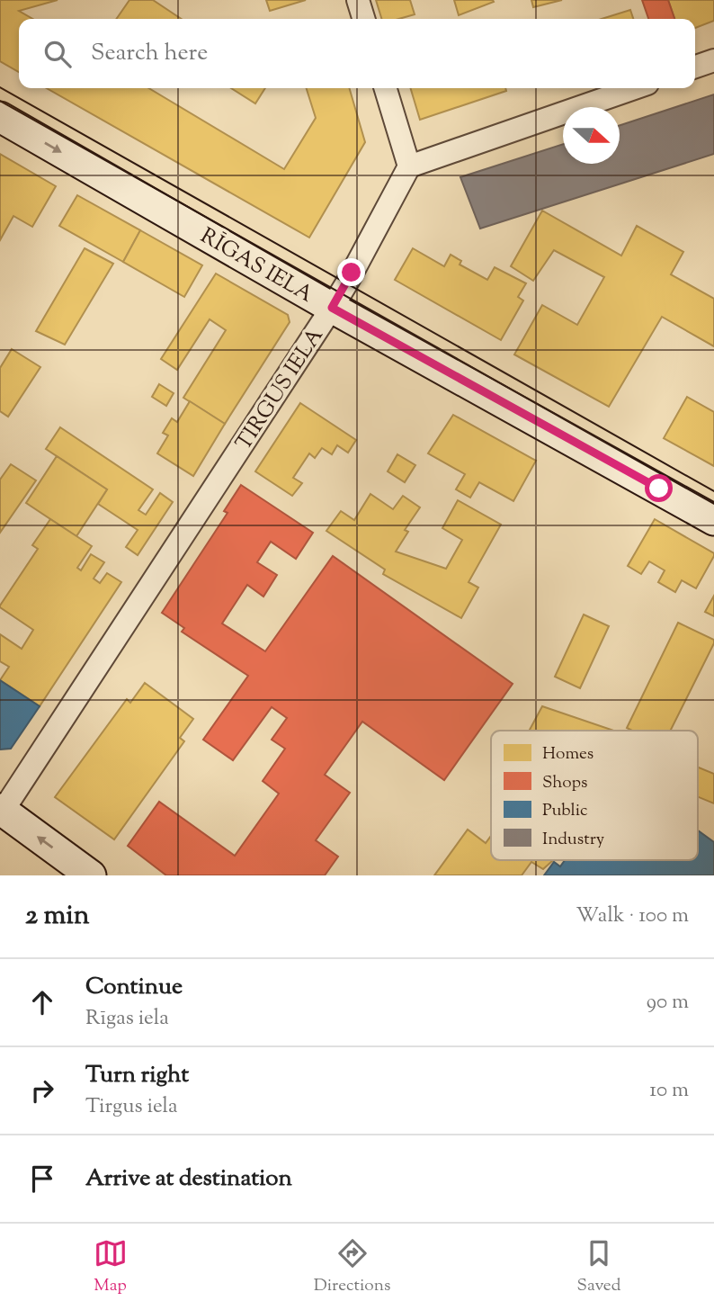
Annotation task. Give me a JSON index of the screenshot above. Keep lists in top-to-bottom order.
{
  "streets": {
    "street": ["RĪGAS IELA", "TIRGUS IELA"]
  },
  "crossings": [
    ["RĪGAS IELA", "TIRGUS IELA"]
  ],
  "one_way": ["RĪGAS IELA"],
  "legend": [
    "Homes",
    "Shops",
    "Public",
    "Industry"
  ],
  "north": "right",
  "page": {
    "search": "Search here",
    "heading": ["2 min", "Walk · 100 m"],
    "list": [
      ["Continue", "Rīgas iela", "90 m"],
      ["Turn right", "Tirgus iela", "10 m"],
      "Arrive at destination"
    ],
    "nav": ["Map", "Directions", "Saved"]
  }
}
